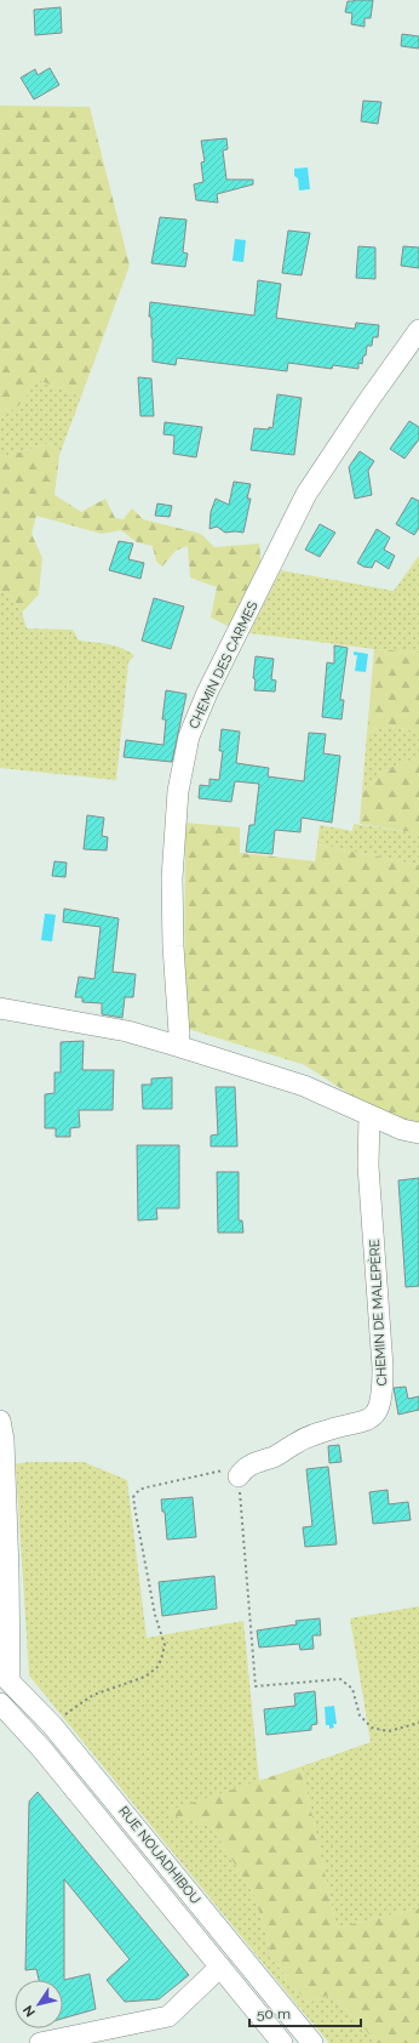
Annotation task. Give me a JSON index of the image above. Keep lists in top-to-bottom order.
{
  "streets": {
    "street": ["CHEMIN DES CARMES", "CHEMIN DE MALEPÈRE", "RUE NOUADHIBOU"]
  },
  "scale_bar": "50 m",
  "north": "bottom left"
}
